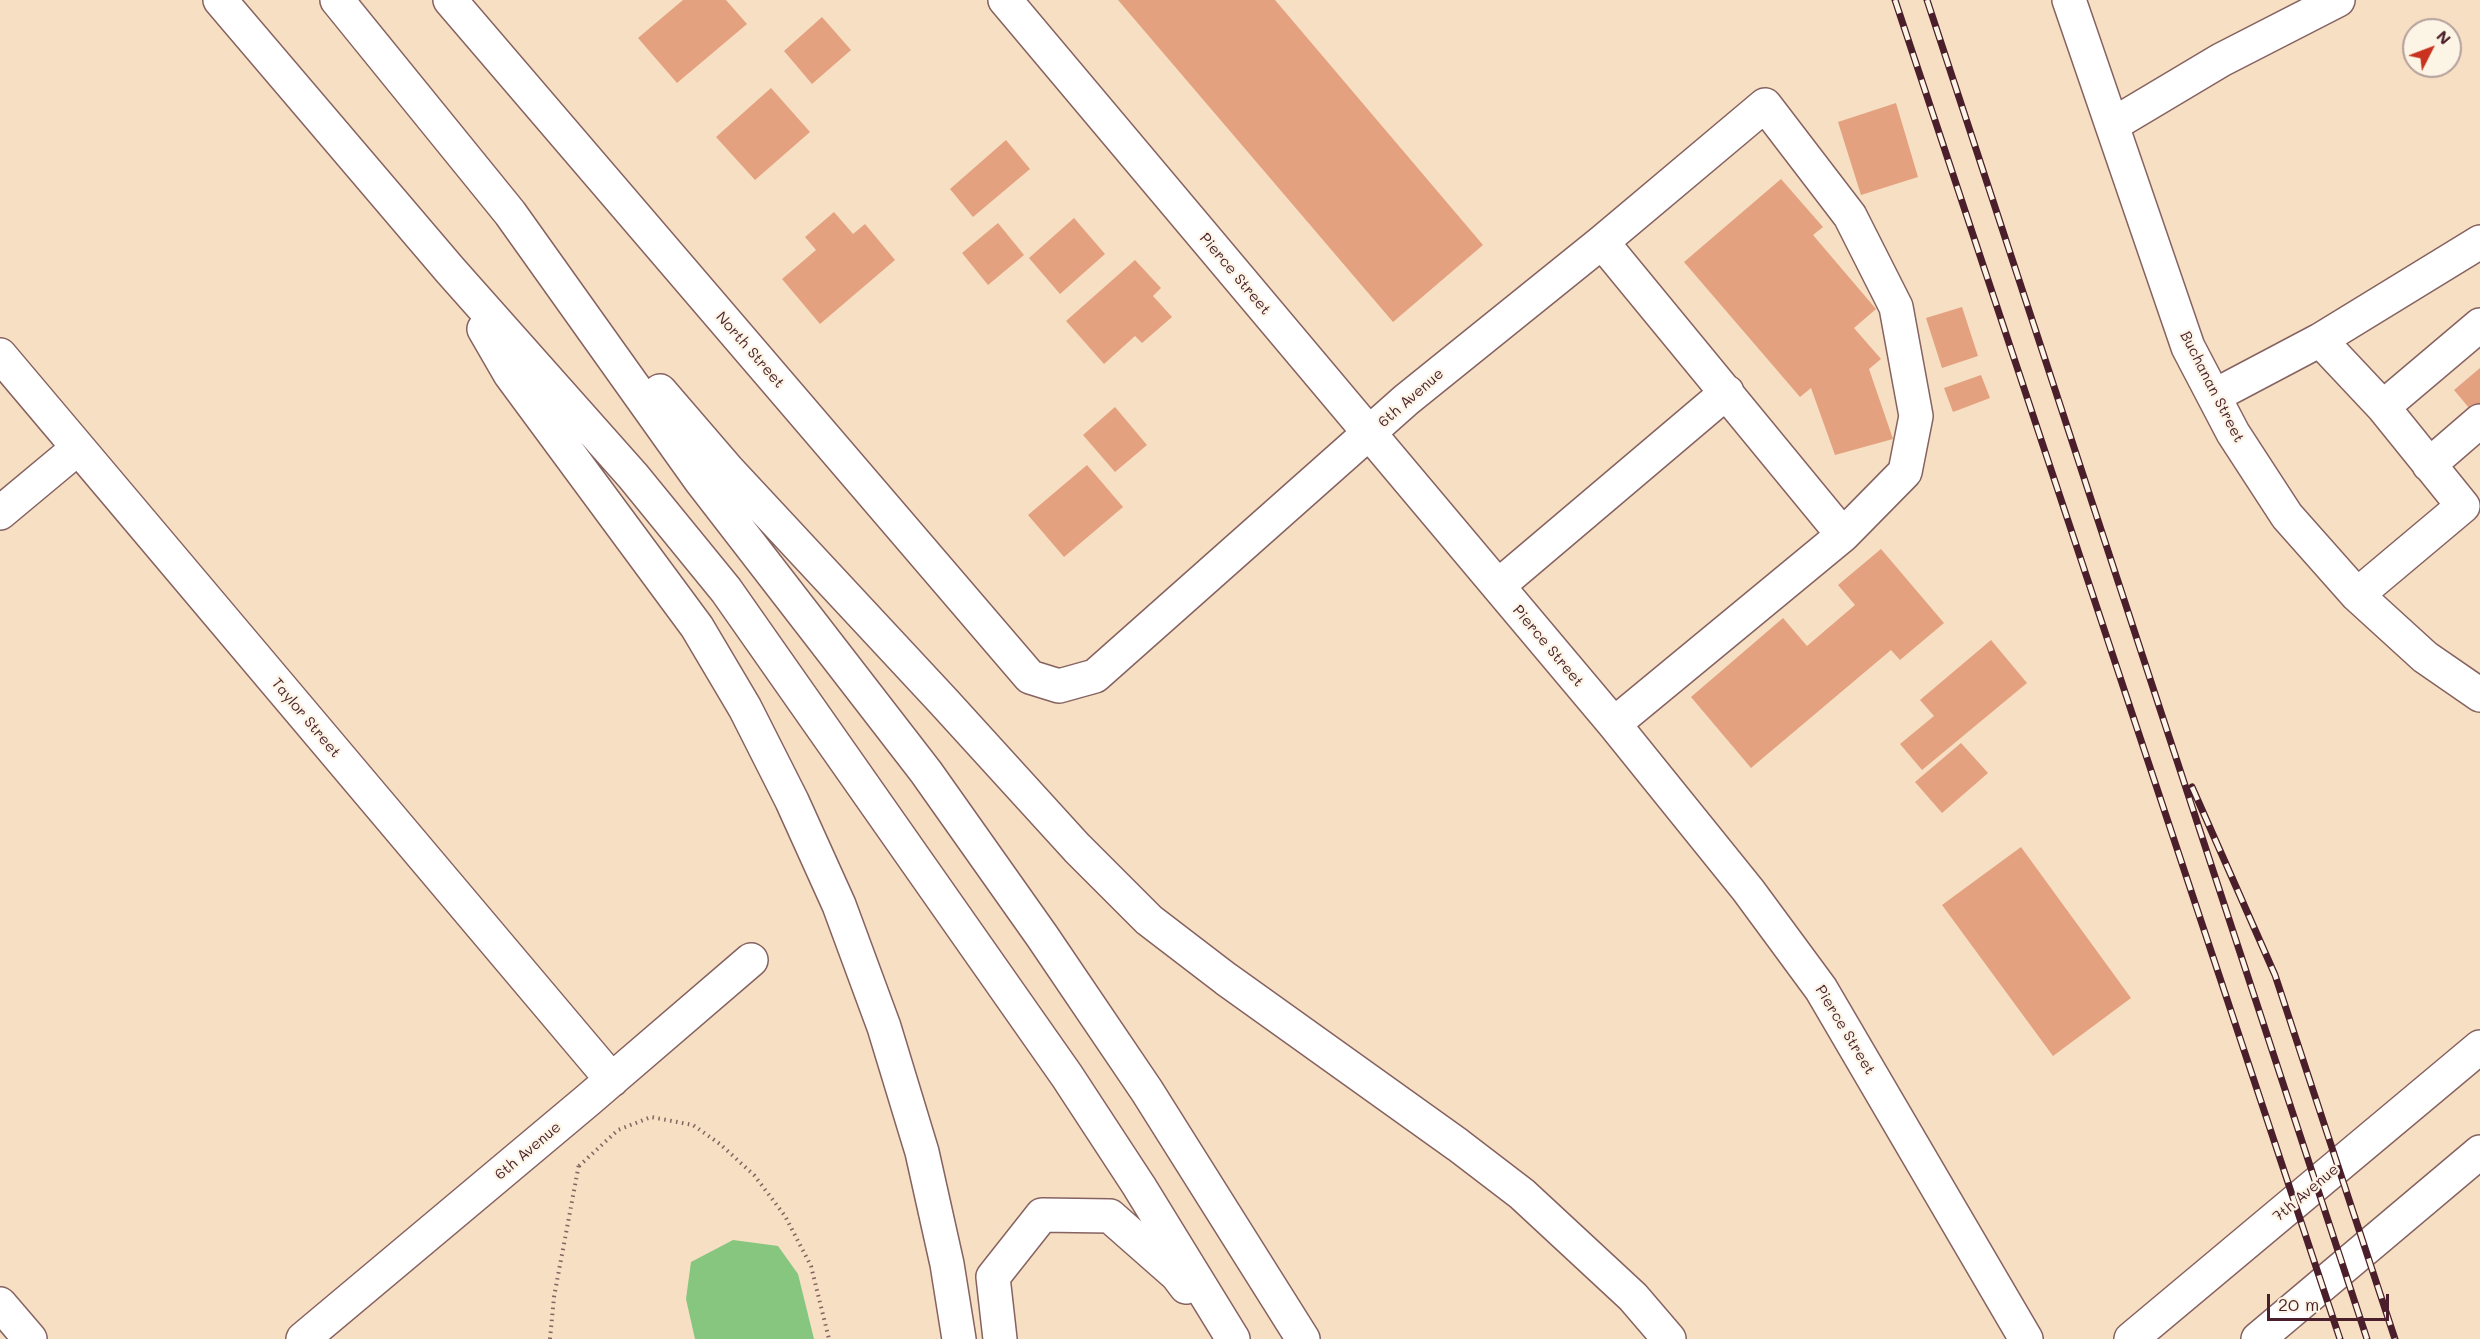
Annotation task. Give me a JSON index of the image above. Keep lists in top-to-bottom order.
{
  "streets": {
    "main road": [
      "Pierce Street",
      "North Street",
      "Buchanan Street",
      "6th Avenue",
      "Taylor Street",
      "7th Avenue"
    ]
  },
  "crossings": [
    ["Pierce Street", "6th Avenue"],
    ["North Street", "6th Avenue"],
    ["6th Avenue", "Taylor Street"]
  ],
  "scale_bar": "20 m",
  "north": "top right"
}
